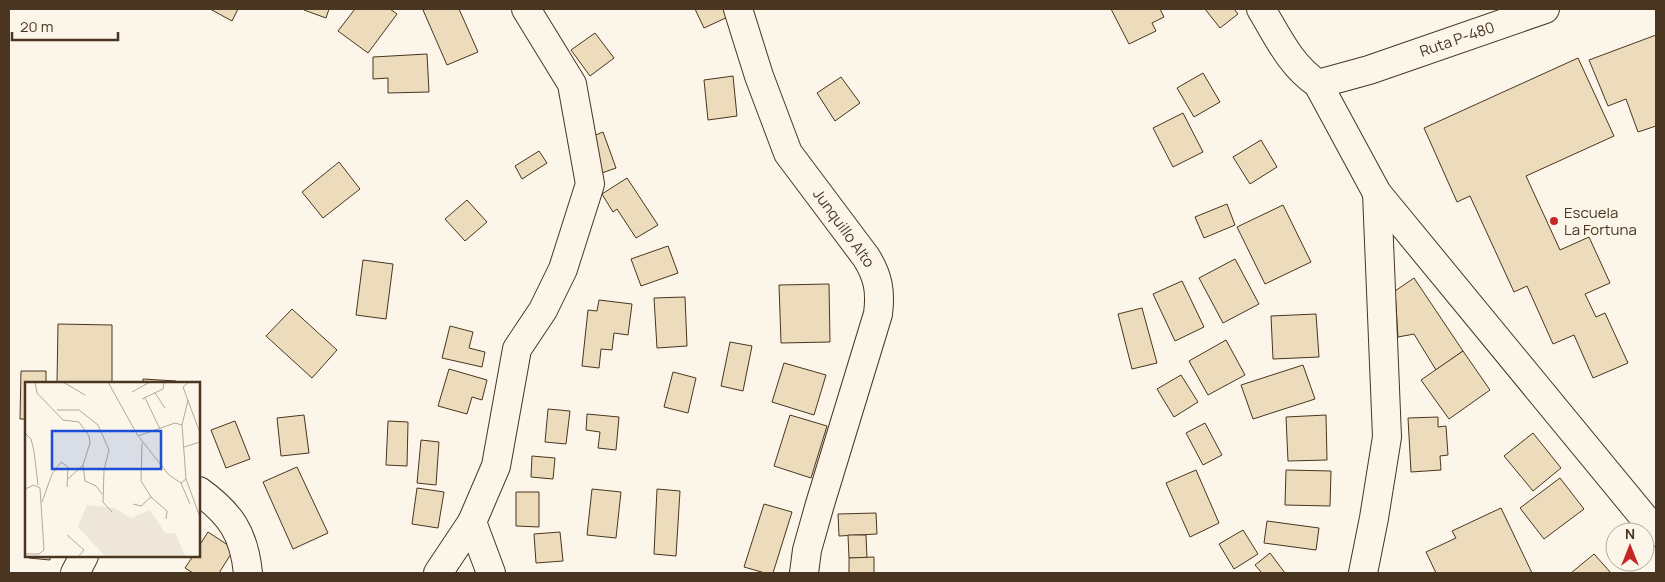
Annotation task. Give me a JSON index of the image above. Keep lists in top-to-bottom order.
{
  "streets": {
    "street": ["Ruta P-480", "Junquillo Alto"]
  },
  "places": ["Escuela La Fortuna"],
  "scale_bar": "20 m",
  "north": "top"
}
